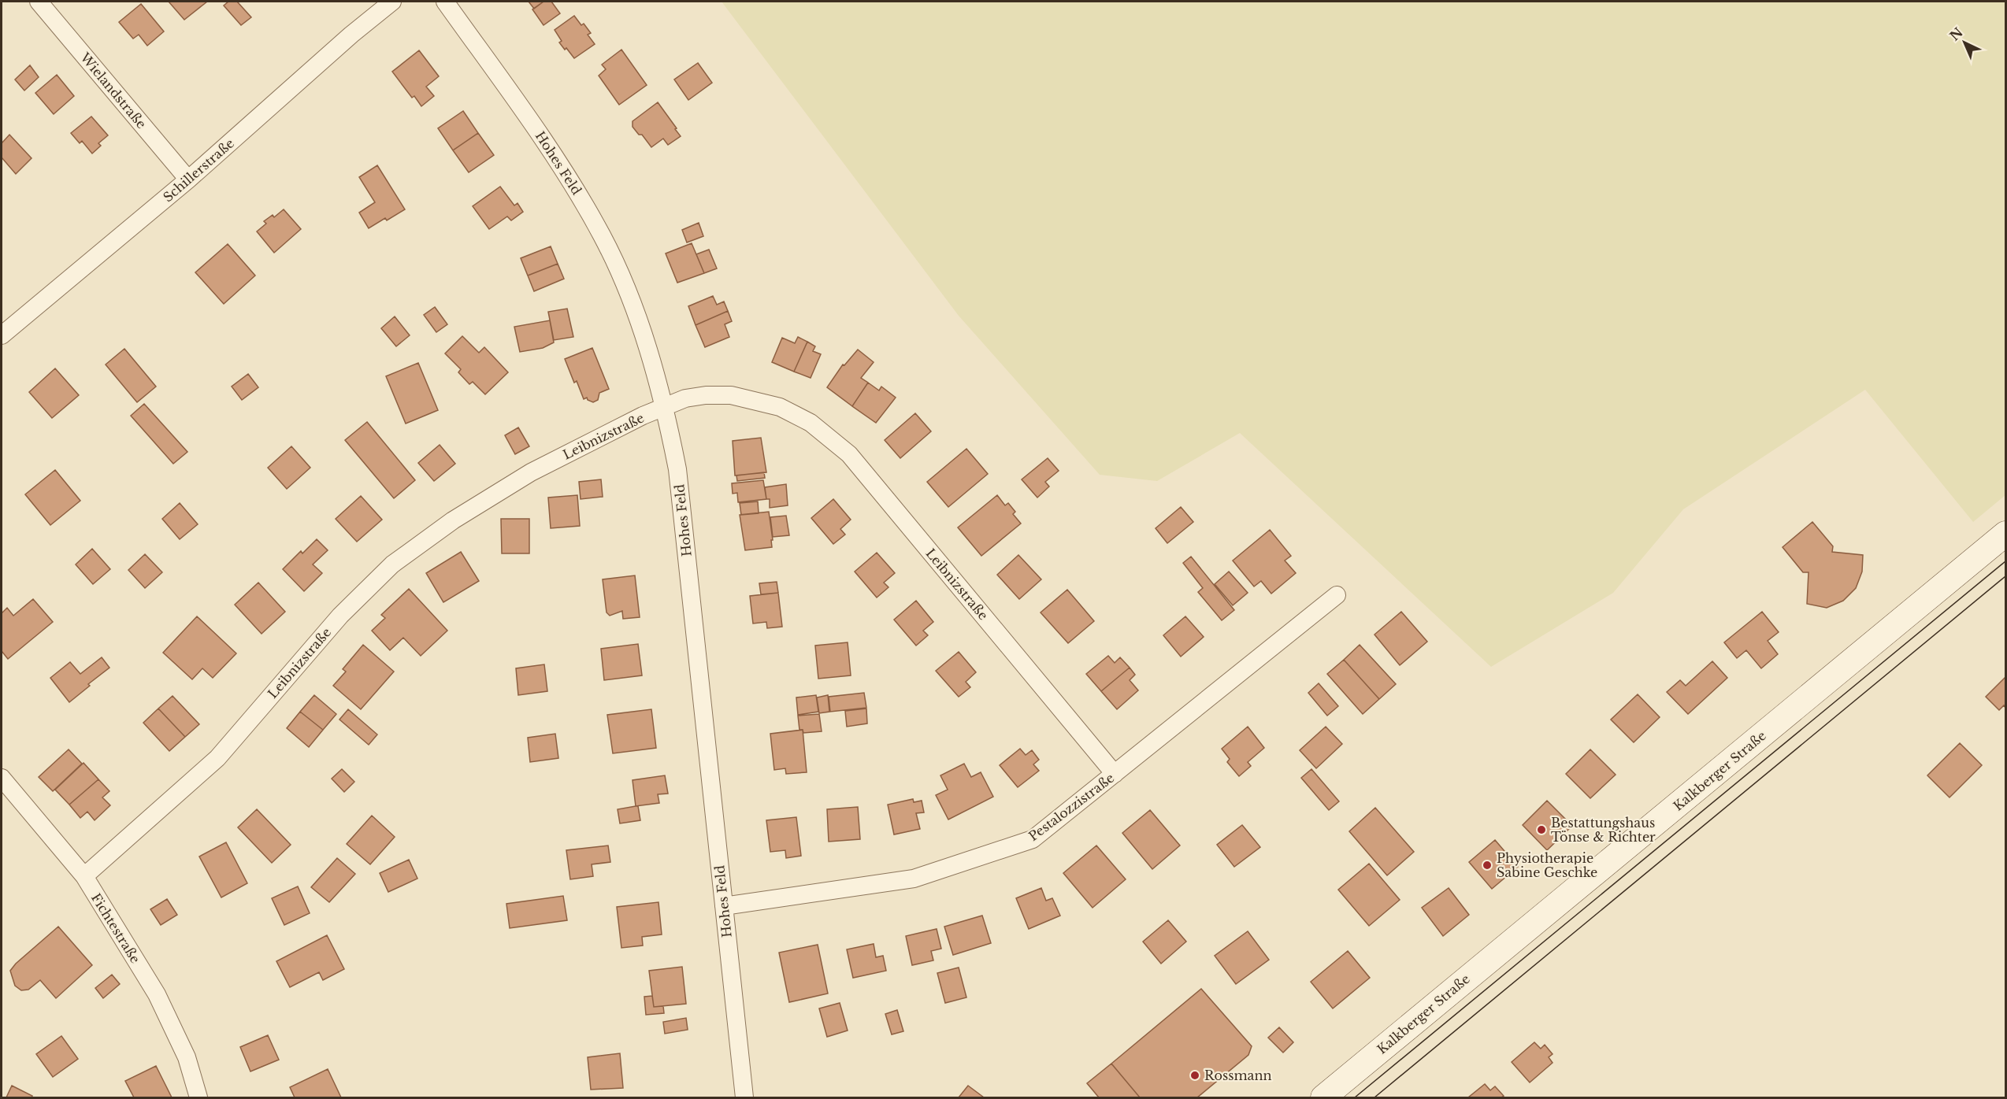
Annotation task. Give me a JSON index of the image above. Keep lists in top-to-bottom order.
{
  "streets": {
    "main road": ["Kalkberger Straße"],
    "street": [
      "Wielandstraße",
      "Hohes Feld",
      "Schillerstraße",
      "Leibnizstraße",
      "Pestalozzistraße",
      "Fichtestraße"
    ]
  },
  "crossings": [
    ["Wielandstraße", "Schillerstraße"],
    ["Hohes Feld", "Leibnizstraße"],
    ["Hohes Feld", "Pestalozzistraße"],
    ["Leibnizstraße", "Pestalozzistraße"],
    ["Leibnizstraße", "Fichtestraße"]
  ],
  "places": ["Bestattungshaus Tönse & Richter", "Physiotherapie Sabine Geschke", "Rossmann"],
  "north": "top left"
}
